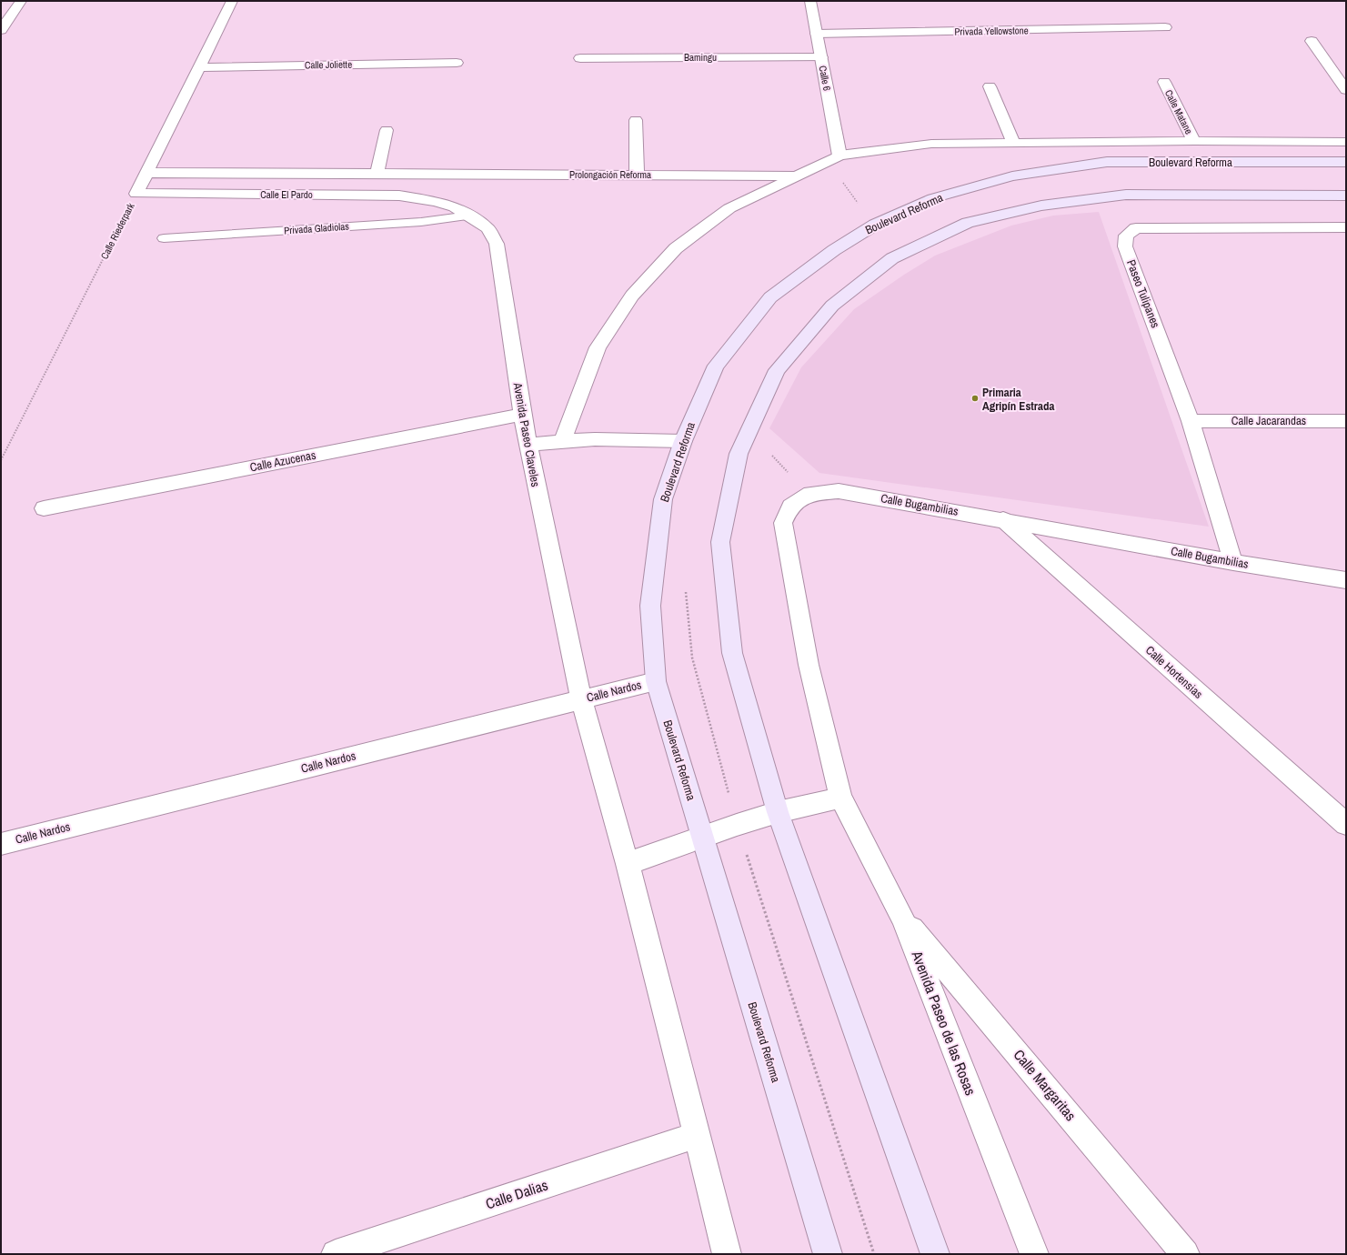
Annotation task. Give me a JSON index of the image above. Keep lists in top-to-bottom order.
{
  "streets": {
    "main road": ["Boulevard Reforma"],
    "street": [
      "Privada Yellowstone",
      "Bamingu",
      "Calle Joliette",
      "Calle 6",
      "Calle Matane",
      "Prolongación Reforma",
      "Calle El Pardo",
      "Calle Riederpark",
      "Paseo Tulipanes",
      "Calle Jacarandas",
      "Avenida Paseo Claveles",
      "Calle Azucenas",
      "Calle Bugambilias",
      "Calle Hortensias",
      "Calle Nardos",
      "Avenida Paseo de las Rosas",
      "Calle Margaritas",
      "Calle Dalias"
    ],
    "lane": ["Privada Gladiolas"]
  },
  "crossings": [
    ["Privada Yellowstone", "Calle 6"],
    ["Bamingu", "Calle 6"],
    ["Calle Joliette", "Calle Riederpark"],
    ["Boulevard Reforma", "Calle Nardos"],
    ["Prolongación Reforma", "Calle El Pardo"],
    ["Calle El Pardo", "Calle Riederpark"],
    ["Calle El Pardo", "Avenida Paseo Claveles"],
    ["Privada Gladiolas", "Avenida Paseo Claveles"],
    ["Paseo Tulipanes", "Calle Jacarandas"],
    ["Paseo Tulipanes", "Calle Bugambilias"],
    ["Avenida Paseo Claveles", "Calle Azucenas"],
    ["Avenida Paseo Claveles", "Calle Nardos"],
    ["Avenida Paseo Claveles", "Calle Dalias"],
    ["Calle Bugambilias", "Calle Hortensias"],
    ["Calle Bugambilias", "Avenida Paseo de las Rosas"],
    ["Avenida Paseo de las Rosas", "Calle Margaritas"]
  ],
  "places": ["Primaria Agripín Estrada"]
}
